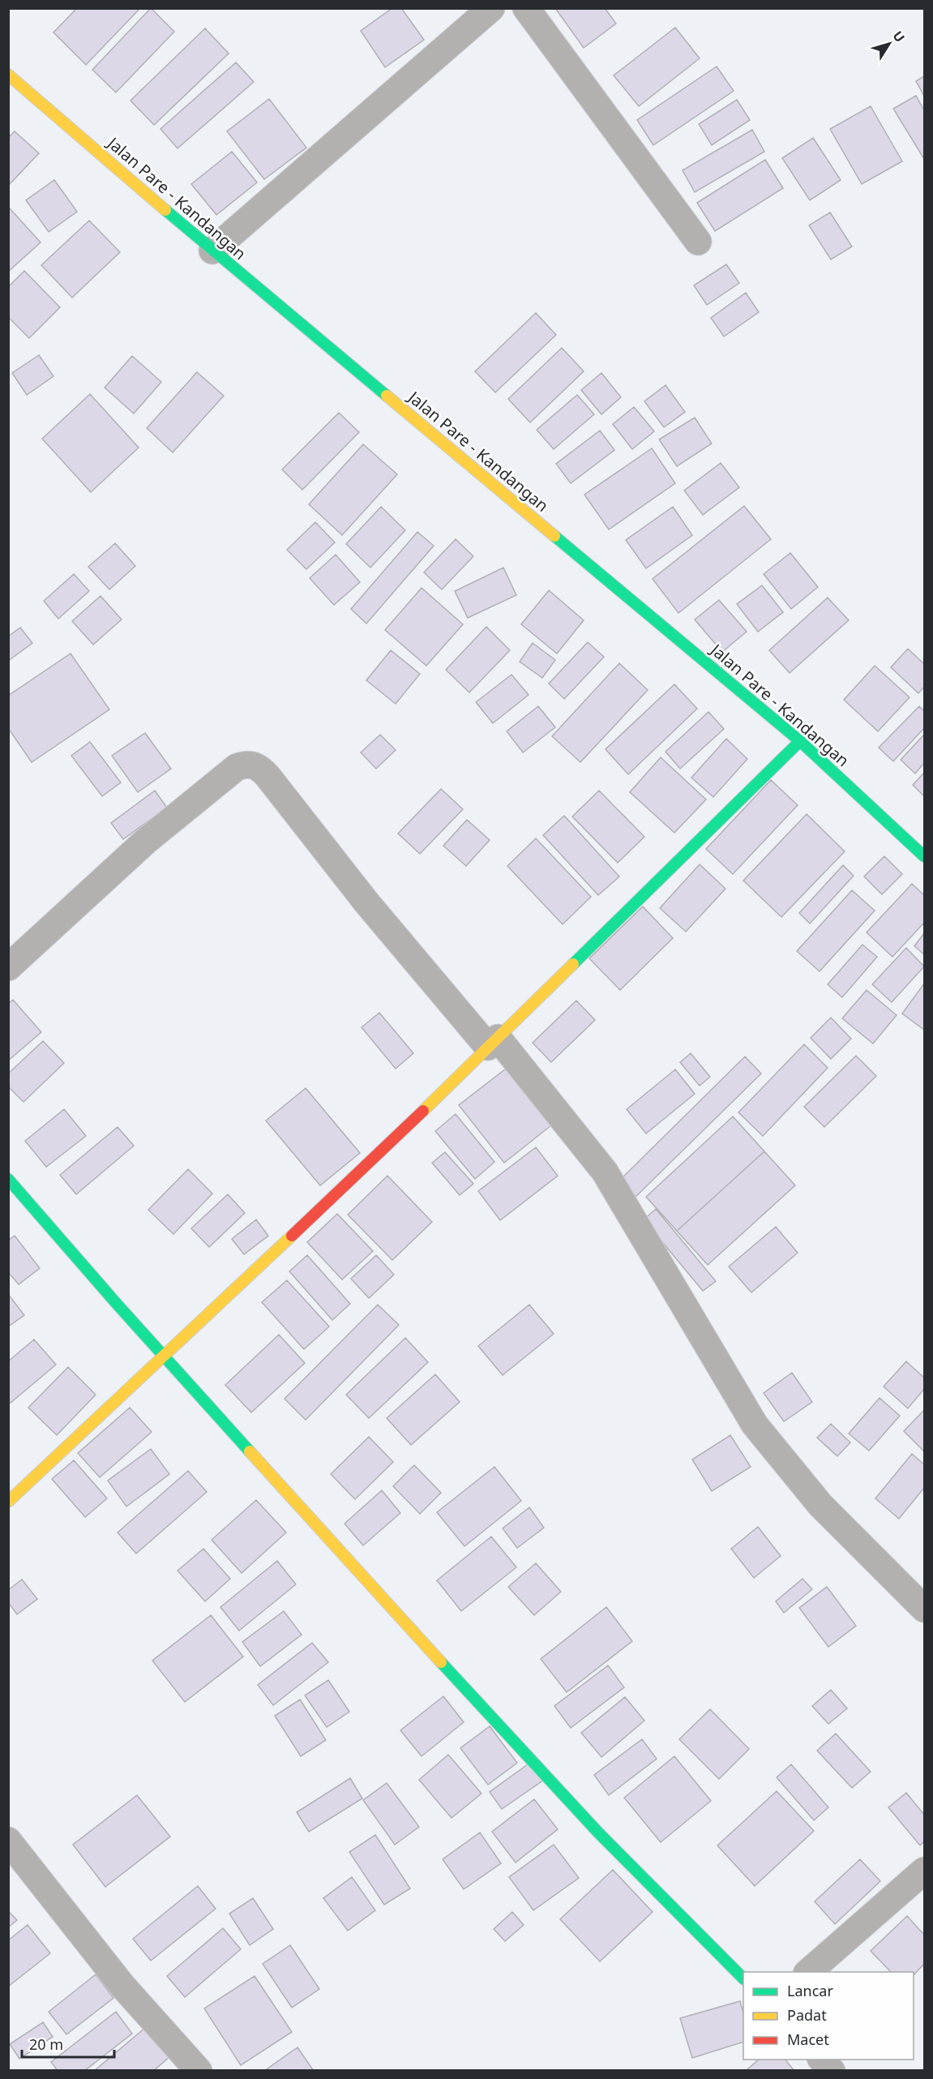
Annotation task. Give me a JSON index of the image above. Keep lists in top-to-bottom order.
{
  "streets": {
    "street": ["Jalan Pare - Kandangan"]
  },
  "legend": ["Lancar", "Padat", "Macet"],
  "scale_bar": "20 m",
  "north": "top right"
}
